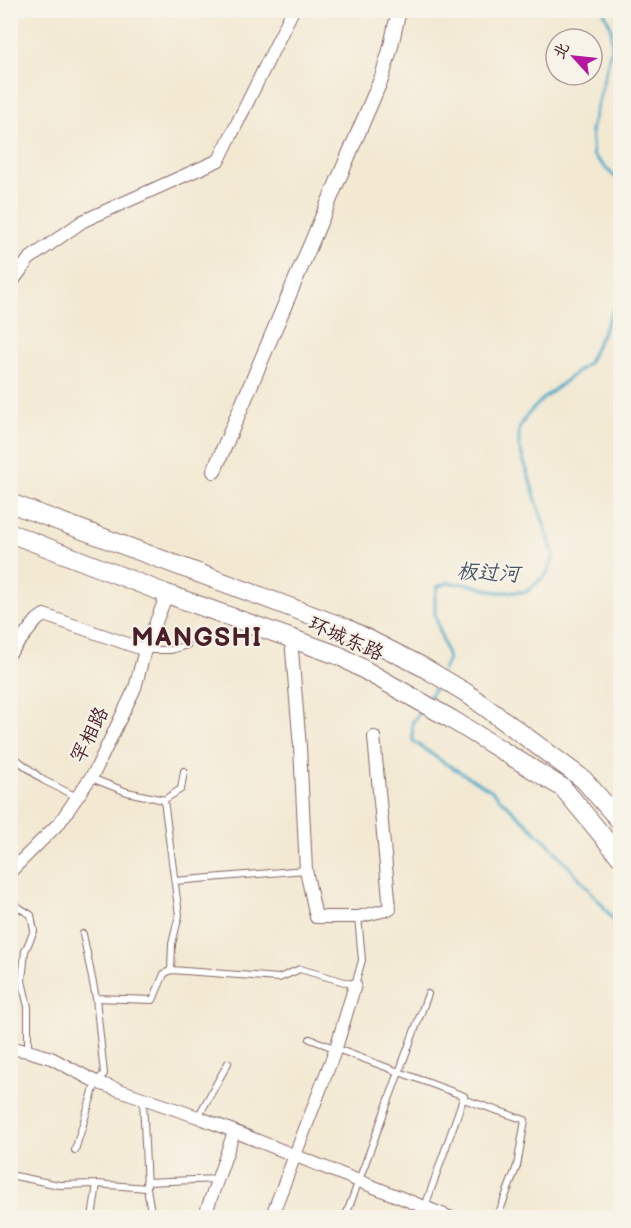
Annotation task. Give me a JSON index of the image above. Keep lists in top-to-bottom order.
{
  "streets": {
    "main road": ["环城东路"],
    "street": ["罕相路"]
  },
  "crossings": [
    ["环城东路", "罕相路"]
  ],
  "districts": ["MANGSHI"],
  "water": ["板过河"],
  "north": "top left"
}
